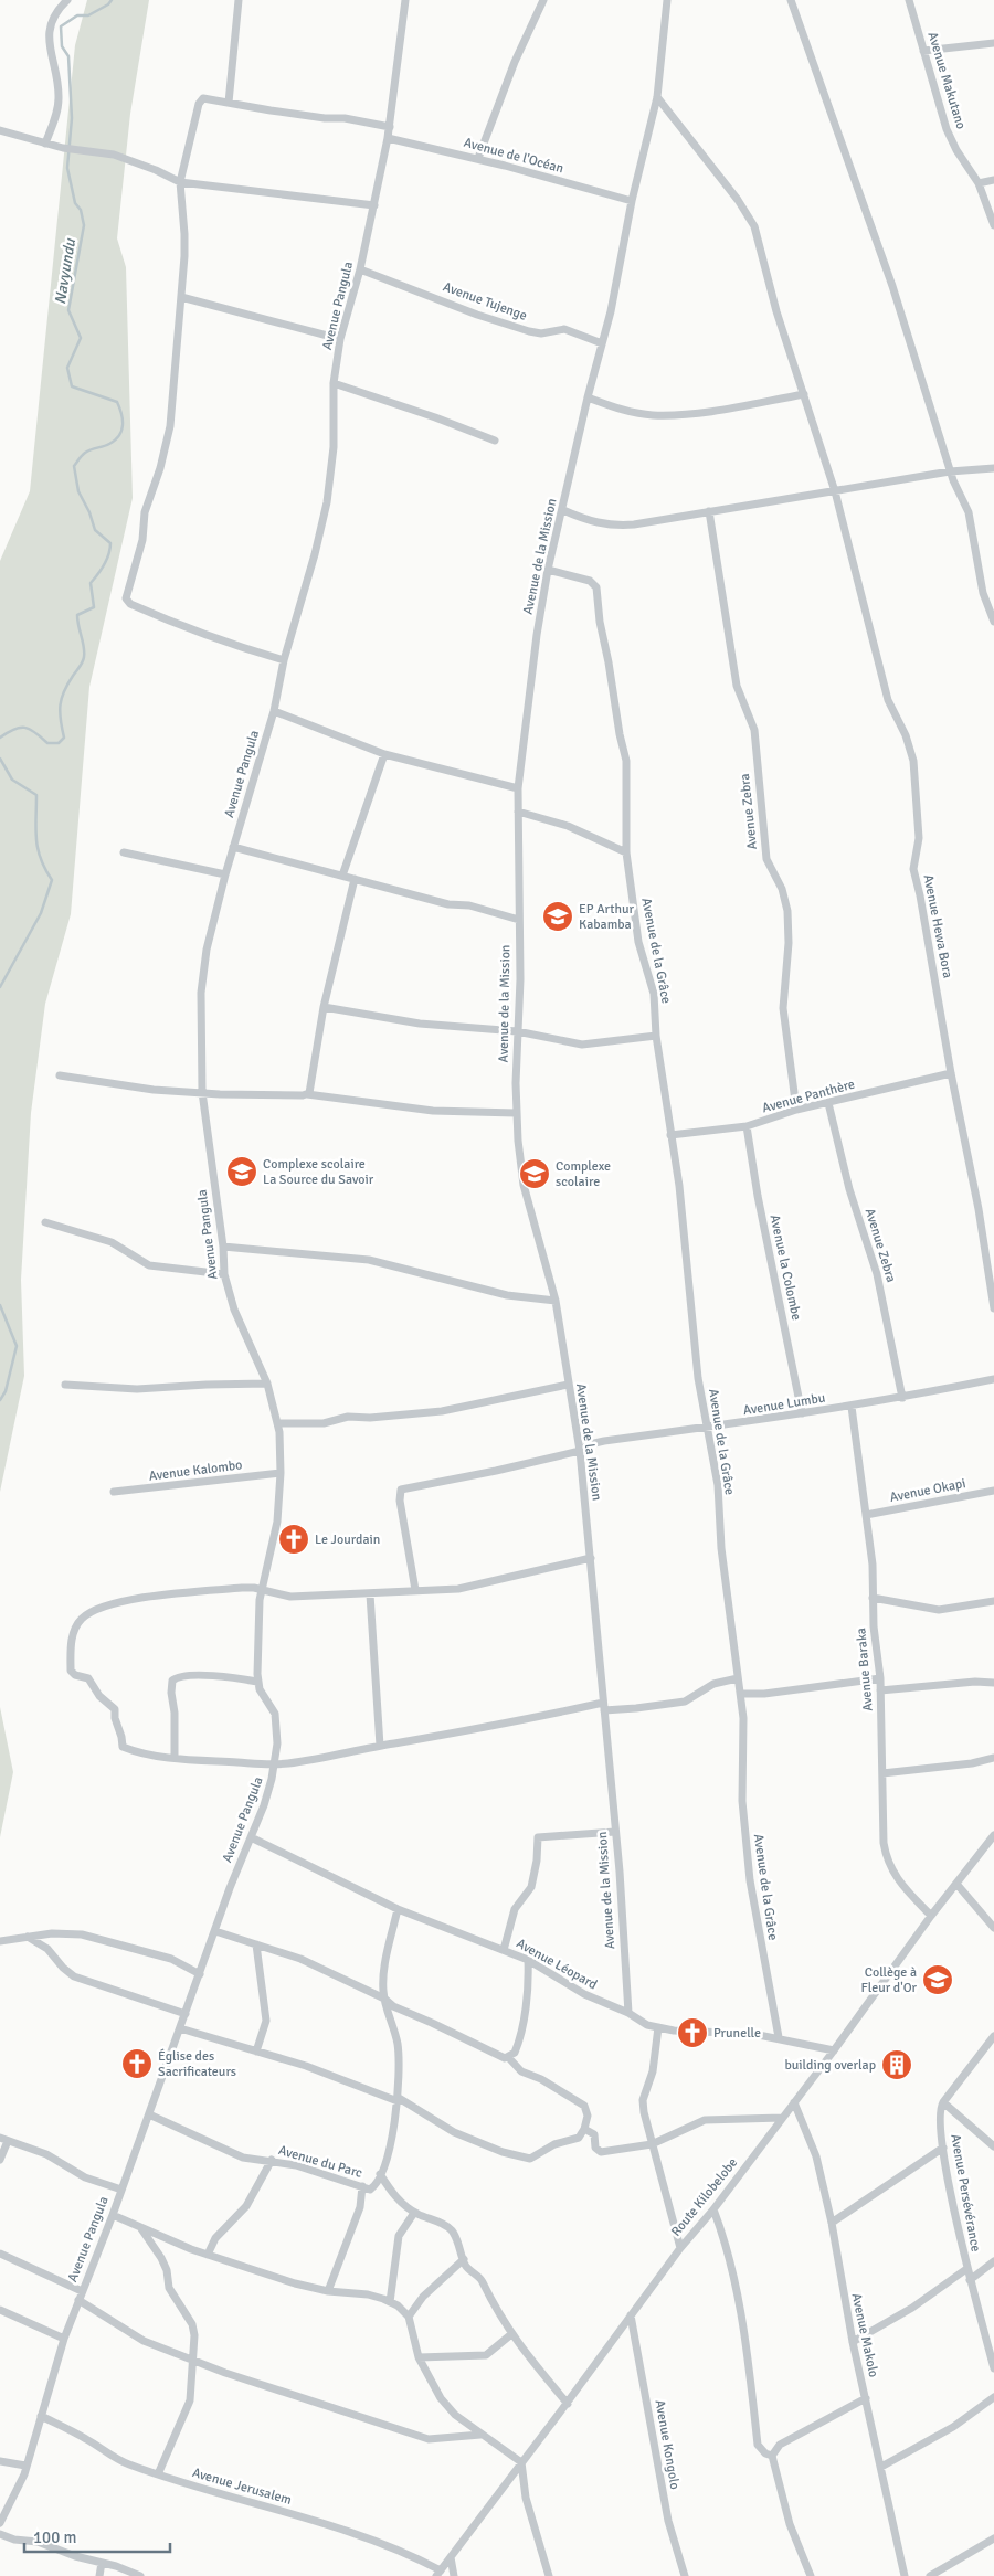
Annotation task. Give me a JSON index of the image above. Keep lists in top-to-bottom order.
{
  "streets": {
    "street": [
      "Avenue Makutano",
      "Avenue de l'Océan",
      "Avenue Tujenge",
      "Avenue Pangula",
      "Avenue de la Mission",
      "Avenue Zebra",
      "Avenue Hewa Bora",
      "Avenue de la Grâce",
      "Avenue Panthère",
      "Avenue la Colombe",
      "Avenue Lumbu",
      "Avenue Kalombo",
      "Avenue Okapi",
      "Avenue Baraka",
      "Avenue Léopard",
      "Avenue du Parc",
      "Avenue Persévérance",
      "Route Kilobelobe",
      "Avenue Makolo",
      "Avenue Kongolo",
      "Avenue Jerusalem"
    ]
  },
  "crossings": [
    ["Avenue de l'Océan", "Avenue Pangula"],
    ["Avenue de l'Océan", "Avenue de la Mission"],
    ["Avenue Tujenge", "Avenue Pangula"],
    ["Avenue Tujenge", "Avenue de la Mission"],
    ["Avenue Pangula", "Avenue Kalombo"],
    ["Avenue Pangula", "Avenue Léopard"],
    ["Avenue Pangula", "Avenue du Parc"],
    ["Avenue Pangula", "Avenue Jerusalem"],
    ["Avenue de la Mission", "Avenue Hewa Bora"],
    ["Avenue de la Mission", "Avenue de la Grâce"],
    ["Avenue de la Mission", "Avenue Lumbu"],
    ["Avenue de la Mission", "Avenue Léopard"],
    ["Avenue Zebra", "Avenue Panthère"],
    ["Avenue Zebra", "Avenue Lumbu"],
    ["Avenue Hewa Bora", "Avenue Panthère"],
    ["Avenue de la Grâce", "Avenue Panthère"],
    ["Avenue de la Grâce", "Avenue Lumbu"],
    ["Avenue de la Grâce", "Avenue Léopard"],
    ["Avenue Panthère", "Avenue la Colombe"],
    ["Avenue la Colombe", "Avenue Lumbu"],
    ["Avenue Lumbu", "Avenue Baraka"],
    ["Avenue Okapi", "Avenue Baraka"],
    ["Avenue Baraka", "Route Kilobelobe"],
    ["Avenue Léopard", "Avenue du Parc"],
    ["Avenue Léopard", "Route Kilobelobe"],
    ["Route Kilobelobe", "Avenue Makolo"],
    ["Route Kilobelobe", "Avenue Kongolo"],
    ["Route Kilobelobe", "Avenue Jerusalem"]
  ],
  "water": ["Navyundu"],
  "places": {
    "school or university": [
      "EP Arthur Kabamba",
      "Complexe scolaire La Source du Savoir",
      "Complexe scolaire",
      "Collège à Fleur d'Or"
    ],
    "church": ["Le Jourdain", "Prunelle", "Église des Sacrificateurs"],
    "building": ["building overlap"]
  },
  "scale_bar": "100 m"
}
